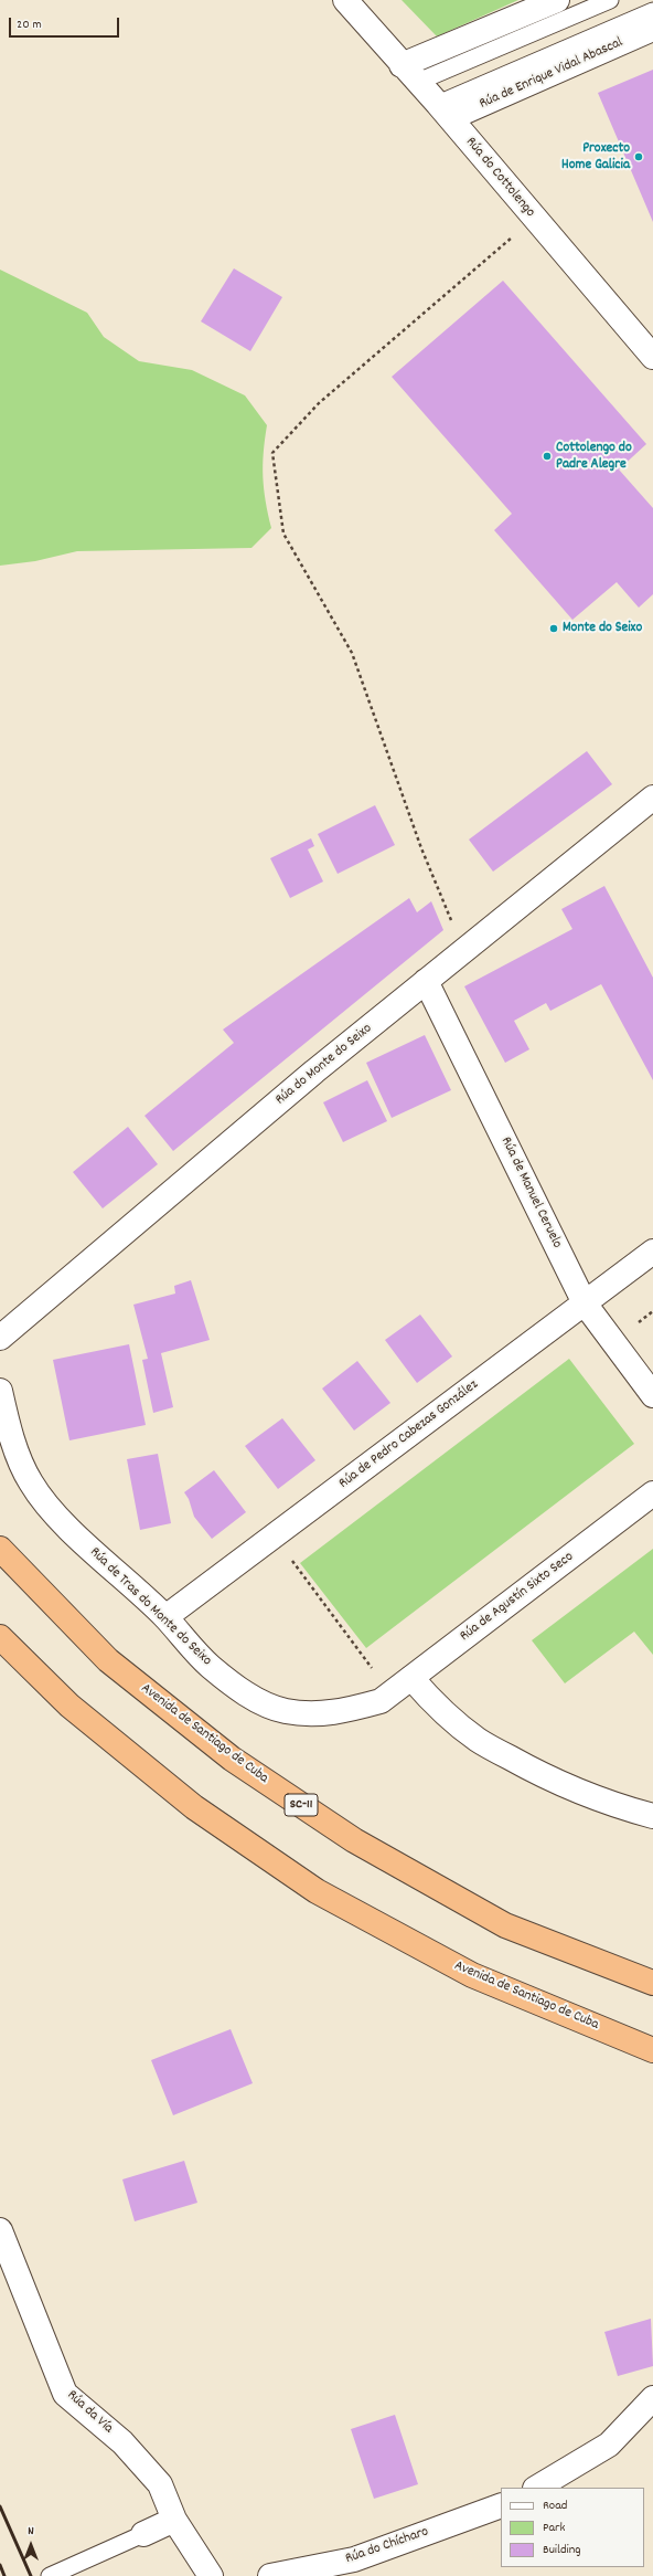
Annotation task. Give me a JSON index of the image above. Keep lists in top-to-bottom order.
{
  "streets": {
    "highway": ["Avenida de Santiago de Cuba", "SC-11"],
    "street": [
      "Rúa de Enrique Vidal Abascal",
      "Rúa do Cottolengo",
      "Rúa do Monte do Seixo",
      "Rúa de Manuel Ceruelo",
      "Rúa de Pedro Cabezas González",
      "Rúa de Agustín Sixto Seco",
      "Rúa de Tras do Monte do Seixo",
      "Rúa da Vía",
      "Rúa do Chícharo"
    ]
  },
  "crossings": [
    ["Rúa de Enrique Vidal Abascal", "Rúa do Cottolengo"],
    ["Rúa do Monte do Seixo", "Rúa de Manuel Ceruelo"],
    ["Rúa de Manuel Ceruelo", "Rúa de Pedro Cabezas González"],
    ["Rúa de Pedro Cabezas González", "Rúa de Tras do Monte do Seixo"],
    ["Rúa de Agustín Sixto Seco", "Rúa de Tras do Monte do Seixo"]
  ],
  "places": ["Proxecto Home Galicia", "Cottolengo do Padre Alegre", "Monte do Seixo"],
  "legend": ["Road", "Park", "Building"],
  "scale_bar": "20 m",
  "north": "top"
}
